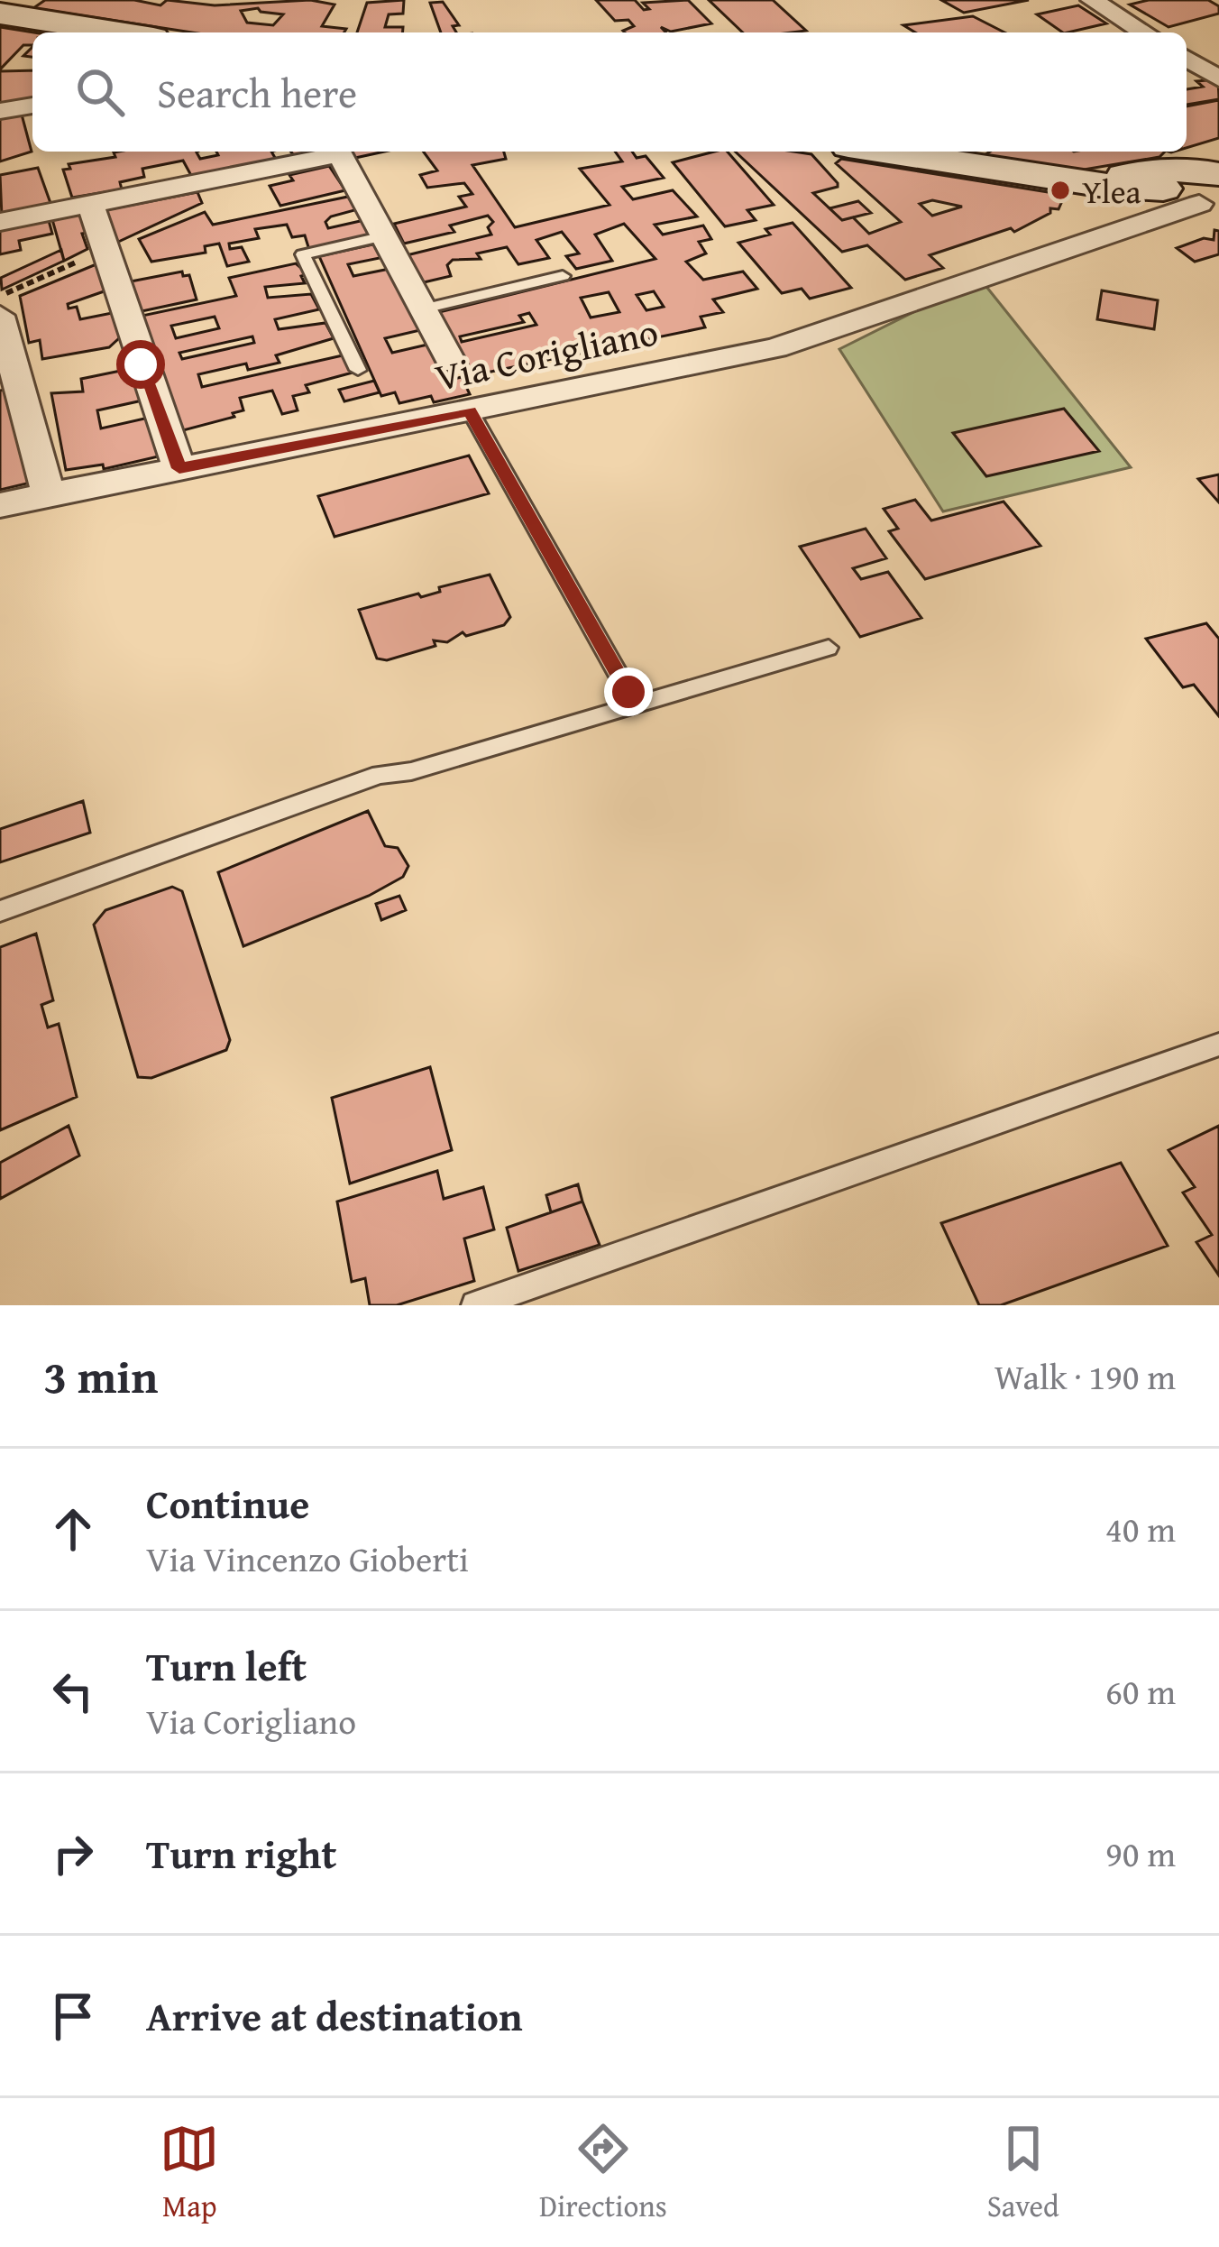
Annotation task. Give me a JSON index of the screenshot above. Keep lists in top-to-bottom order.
{
  "streets": {
    "street": ["Via Corigliano"]
  },
  "places": ["Ylea"],
  "page": {
    "search": "Search here",
    "heading": ["3 min", "Walk · 190 m"],
    "list": [
      ["Continue", "Via Vincenzo Gioberti", "40 m"],
      ["Turn left", "Via Corigliano", "60 m"],
      ["Turn right", "90 m"],
      "Arrive at destination"
    ],
    "nav": ["Map", "Directions", "Saved"]
  }
}
